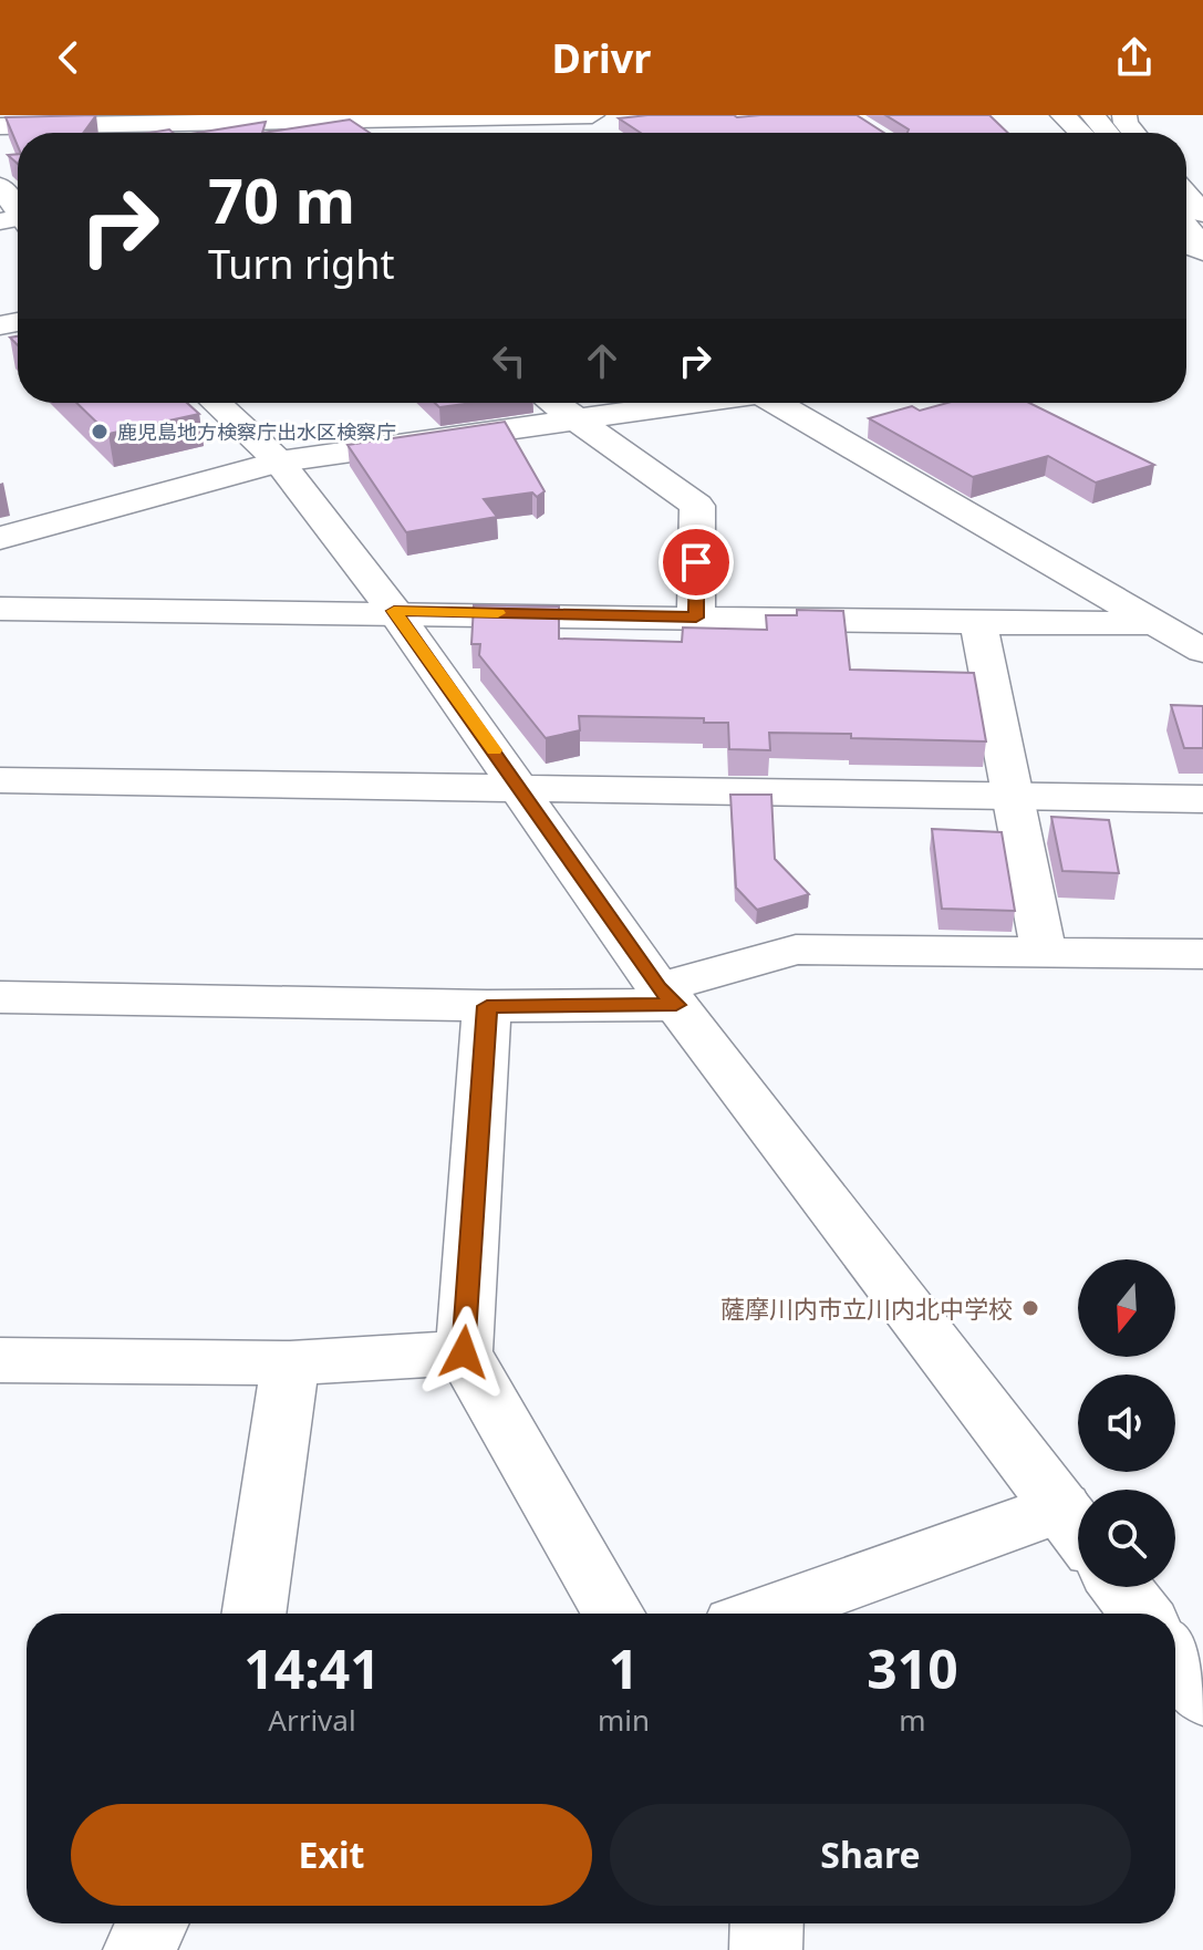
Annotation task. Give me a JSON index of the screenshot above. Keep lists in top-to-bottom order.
{
  "places": ["鹿児島地方検察庁出水区検察庁", "薩摩川内市立川内北中学校"],
  "north": "bottom",
  "page": {
    "header": "Drivr",
    "turn": ["70 m", "Turn right"],
    "eta": [
      "14:41",
      "Arrival",
      "1",
      "min",
      "310",
      "m"
    ],
    "buttons": ["Exit", "Share"]
  }
}
